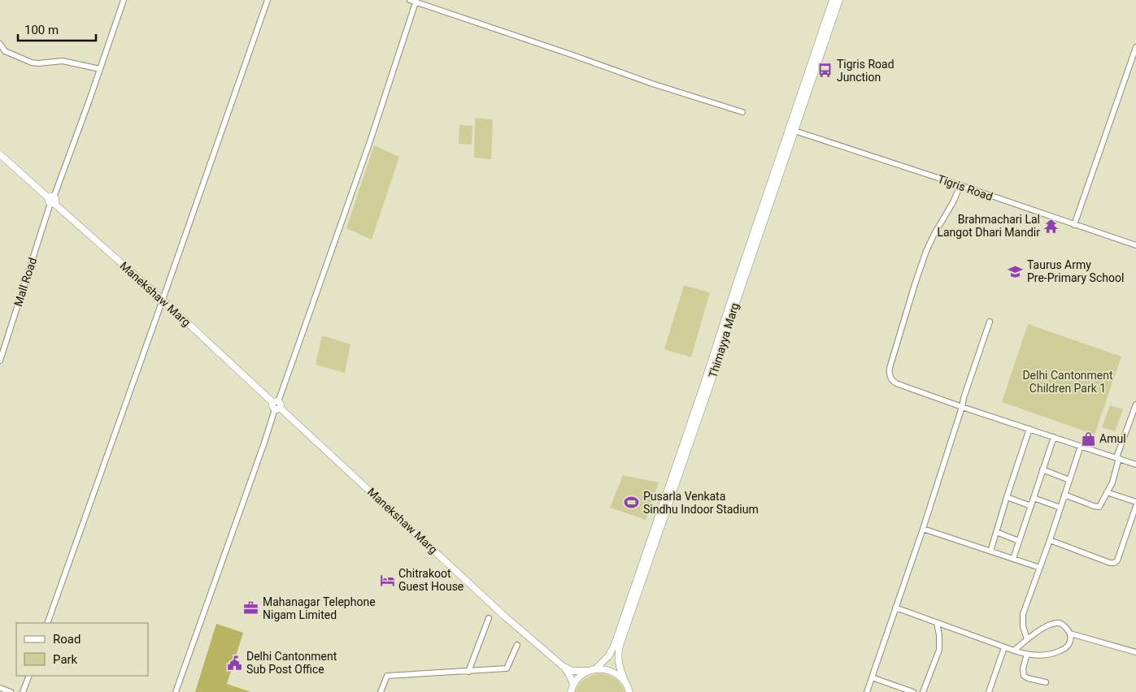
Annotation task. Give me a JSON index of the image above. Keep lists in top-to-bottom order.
{
  "streets": {
    "street": [
      "Tigris Road",
      "Mall Road",
      "Manekshaw Marg",
      "Thimayya Marg"
    ]
  },
  "crossings": [
    ["Tigris Road", "Thimayya Marg"],
    ["Mall Road", "Manekshaw Marg"],
    ["Manekshaw Marg", "Thimayya Marg"]
  ],
  "parks": ["Delhi Cantonment Children Park 1"],
  "places": {
    "bus stop": ["Tigris Road Junction"],
    "temple": ["Brahmachari Lal Langot Dhari Mandir"],
    "school or university": ["Taurus Army Pre-Primary School"],
    "shop": ["Amul"],
    "sports": ["Pusarla Venkata Sindhu Indoor Stadium"],
    "hotel": ["Chitrakoot Guest House"],
    "office": ["Mahanagar Telephone Nigam Limited"],
    "public building": ["Delhi Cantonment Sub Post Office"]
  },
  "legend": ["Road", "Park"],
  "scale_bar": "100 m"
}
